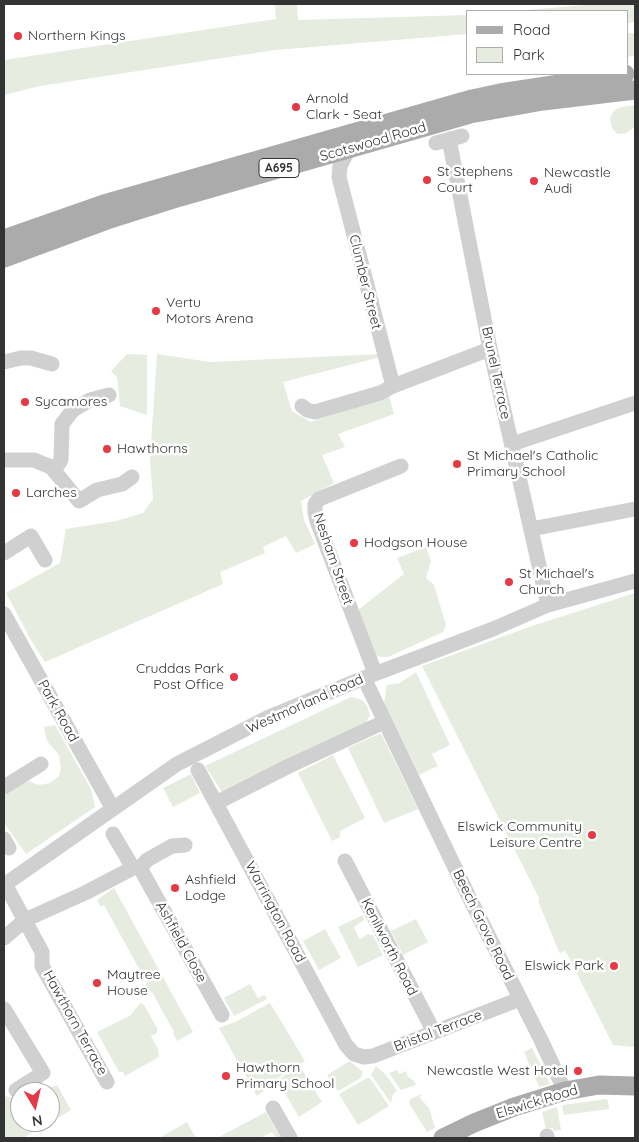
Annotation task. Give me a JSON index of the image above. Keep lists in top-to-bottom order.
{
  "streets": {
    "main road": ["Scotswood Road", "A695", "Elswick Road"],
    "street": [
      "Clumber Street",
      "Brunel Terrace",
      "Nesham Street",
      "Westmorland Road",
      "Park Road",
      "Warrington Road",
      "Beech Grove Road",
      "Ashfield Close",
      "Kenilworth Road",
      "Hawthorn Terrace",
      "Bristol Terrace"
    ]
  },
  "crossings": [
    ["Brunel Terrace", "Westmorland Road"],
    ["Nesham Street", "Westmorland Road"],
    ["Nesham Street", "Beech Grove Road"],
    ["Westmorland Road", "Park Road"],
    ["Westmorland Road", "Beech Grove Road"],
    ["Westmorland Road", "Hawthorn Terrace"],
    ["Warrington Road", "Bristol Terrace"],
    ["Beech Grove Road", "Bristol Terrace"],
    ["Beech Grove Road", "Elswick Road"],
    ["Kenilworth Road", "Bristol Terrace"]
  ],
  "places": [
    "Northern Kings",
    "Arnold Clark - Seat",
    "St Stephens Court",
    "Newcastle Audi",
    "Vertu Motors Arena",
    "Sycamores",
    "Hawthorns",
    "St Michael's Catholic Primary School",
    "Larches",
    "Hodgson House",
    "St Michael's Church",
    "Cruddas Park Post Office",
    "Elswick Community Leisure Centre",
    "Ashfield Lodge",
    "Elswick Park",
    "Maytree House",
    "Newcastle West Hotel",
    "Hawthorn Primary School"
  ],
  "legend": ["Road", "Park"],
  "north": "bottom"
}
